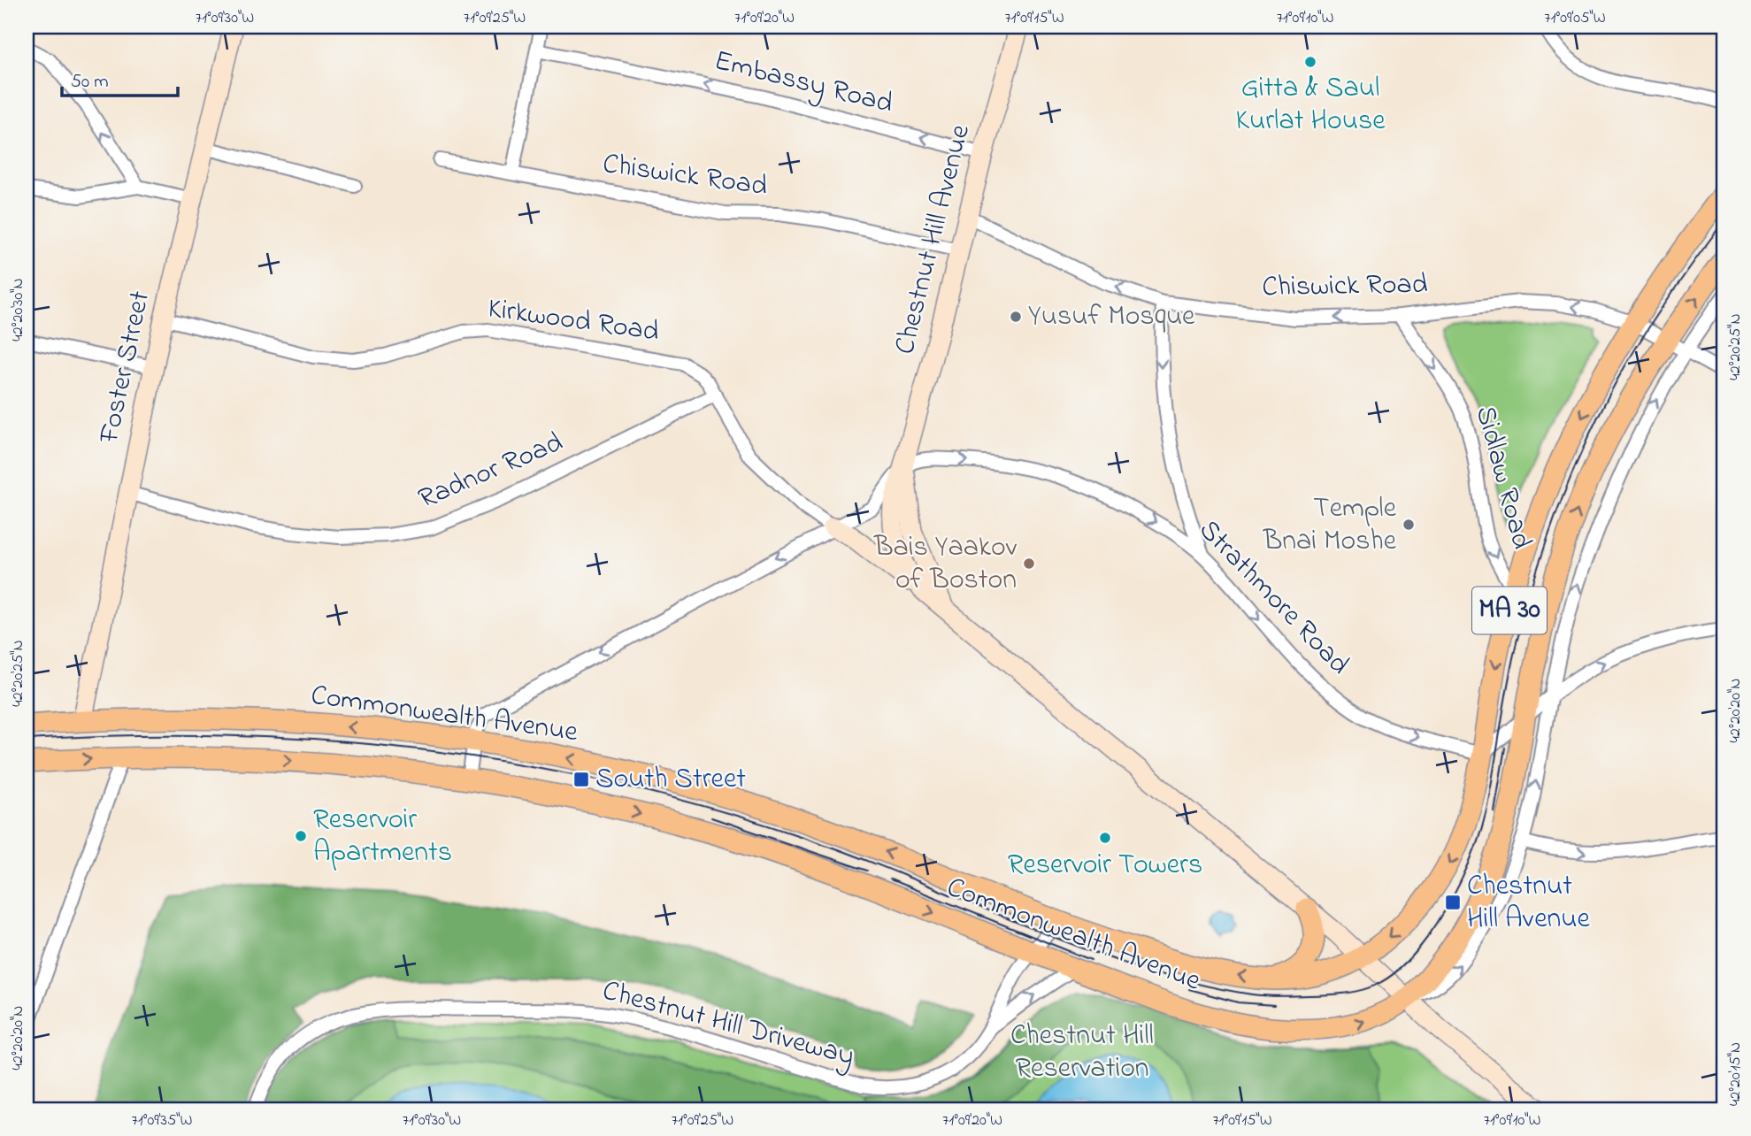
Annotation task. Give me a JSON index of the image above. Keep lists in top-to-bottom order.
{
  "streets": {
    "main road": [
      "Chestnut Hill Avenue",
      "Foster Street",
      "MA 30",
      "Commonwealth Avenue"
    ],
    "street": [
      "Embassy Road",
      "Chiswick Road",
      "Kirkwood Road",
      "Radnor Road",
      "Sidlaw Road",
      "Strathmore Road",
      "Chestnut Hill Driveway"
    ]
  },
  "crossings": [
    ["Embassy Road", "Chestnut Hill Avenue"],
    ["Chiswick Road", "Chestnut Hill Avenue"],
    ["Chiswick Road", "Sidlaw Road"],
    ["Chiswick Road", "Commonwealth Avenue"],
    ["Chestnut Hill Avenue", "Strathmore Road"],
    ["Chestnut Hill Avenue", "Commonwealth Avenue"],
    ["Kirkwood Road", "Foster Street"],
    ["Kirkwood Road", "Radnor Road"],
    ["Foster Street", "Radnor Road"],
    ["Foster Street", "Commonwealth Avenue"],
    ["Sidlaw Road", "Commonwealth Avenue"],
    ["Strathmore Road", "Commonwealth Avenue"],
    ["Commonwealth Avenue", "Chestnut Hill Driveway"]
  ],
  "one_way": [
    "Embassy Road",
    "Chiswick Road",
    "Sidlaw Road",
    "Strathmore Road"
  ],
  "parks": ["Chestnut Hill Reservation"],
  "places": {
    "other": [
      "Gitta & Saul Kurlat House",
      "Yusuf Mosque",
      "Temple Bnai Moshe",
      "Bais Yaakov of Boston",
      "Reservoir Apartments",
      "Reservoir Towers"
    ],
    "transit": ["South Street", "Chestnut Hill Avenue"]
  },
  "scale_bar": "50 m",
  "coordinates": [
    "71°09'30\"W",
    "71°09'25\"W",
    "71°09'20\"W",
    "71°09'15\"W",
    "71°09'10\"W",
    "71°09'05\"W",
    "42°20'30\"N",
    "42°20'25\"N",
    "42°20'20\"N",
    "42°20'15\"N",
    "71°09'35\"W"
  ]
}
